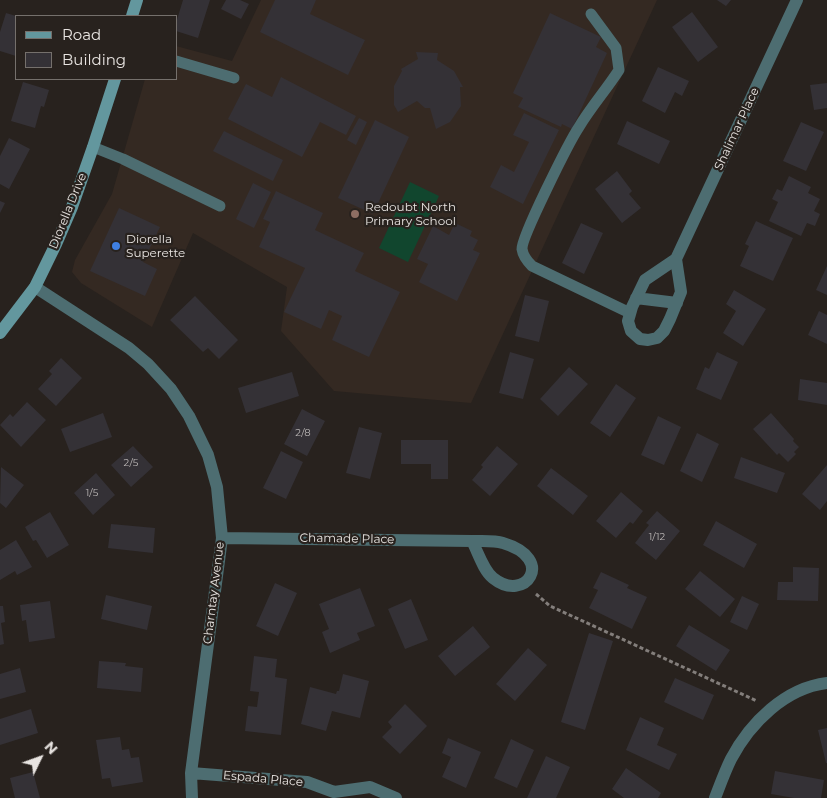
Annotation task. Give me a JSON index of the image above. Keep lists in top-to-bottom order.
{
  "streets": {
    "street": [
      "Shalimar Place",
      "Diorella Drive",
      "Chamade Place",
      "Charntay Avenue",
      "Espada Place"
    ]
  },
  "crossings": [
    ["Diorella Drive", "Charntay Avenue"],
    ["Chamade Place", "Charntay Avenue"],
    ["Charntay Avenue", "Espada Place"]
  ],
  "places": ["Redoubt North Primary School", "Diorella Superette"],
  "house_numbers": [
    "2/8",
    "2/5",
    "1/5",
    "1/12"
  ],
  "legend": ["Road", "Building"],
  "north": "top right"
}
